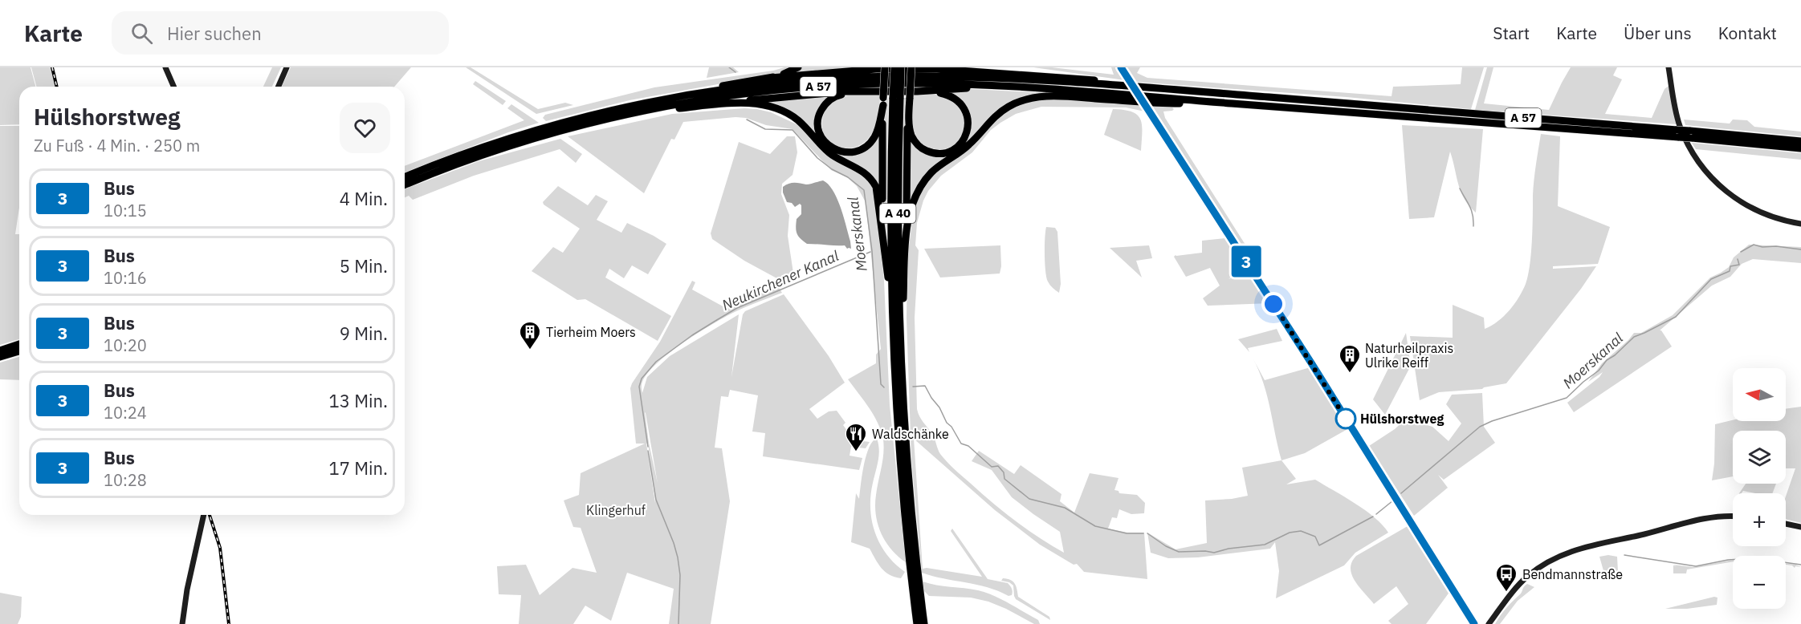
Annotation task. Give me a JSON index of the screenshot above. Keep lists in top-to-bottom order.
{
  "streets": {
    "highway": ["A 57", "A 40"]
  },
  "water": ["Moerskanal", "Neukirchener Kanal"],
  "parks": ["Klingerhuf"],
  "places": {
    "building": ["Tierheim Moers", "Naturheilpraxis Ulrike Reiff"],
    "other": ["Hülshorstweg"],
    "restaurant": ["Waldschänke"],
    "bus stop": ["Bendmannstraße"]
  },
  "lines": ["bus line 3"],
  "north": "left",
  "page": {
    "header": "Karte",
    "search": "Hier suchen",
    "nav": [
      "Start",
      "Karte",
      "Über uns",
      "Kontakt"
    ],
    "on_map": "3",
    "heading": ["Hülshorstweg", "Zu Fuß · 4 Min. · 250 m"],
    "list": [
      {
        "mark": "3",
        "name": "Bus",
        "note": "10:15",
        "value": "4 Min."
      },
      {
        "mark": "3",
        "name": "Bus",
        "note": "10:16",
        "value": "5 Min."
      },
      {
        "mark": "3",
        "name": "Bus",
        "note": "10:20",
        "value": "9 Min."
      },
      {
        "mark": "3",
        "name": "Bus",
        "note": "10:24",
        "value": "13 Min."
      },
      {
        "mark": "3",
        "name": "Bus",
        "note": "10:28",
        "value": "17 Min."
      }
    ],
    "map_buttons": ["+", "−"]
  }
}
